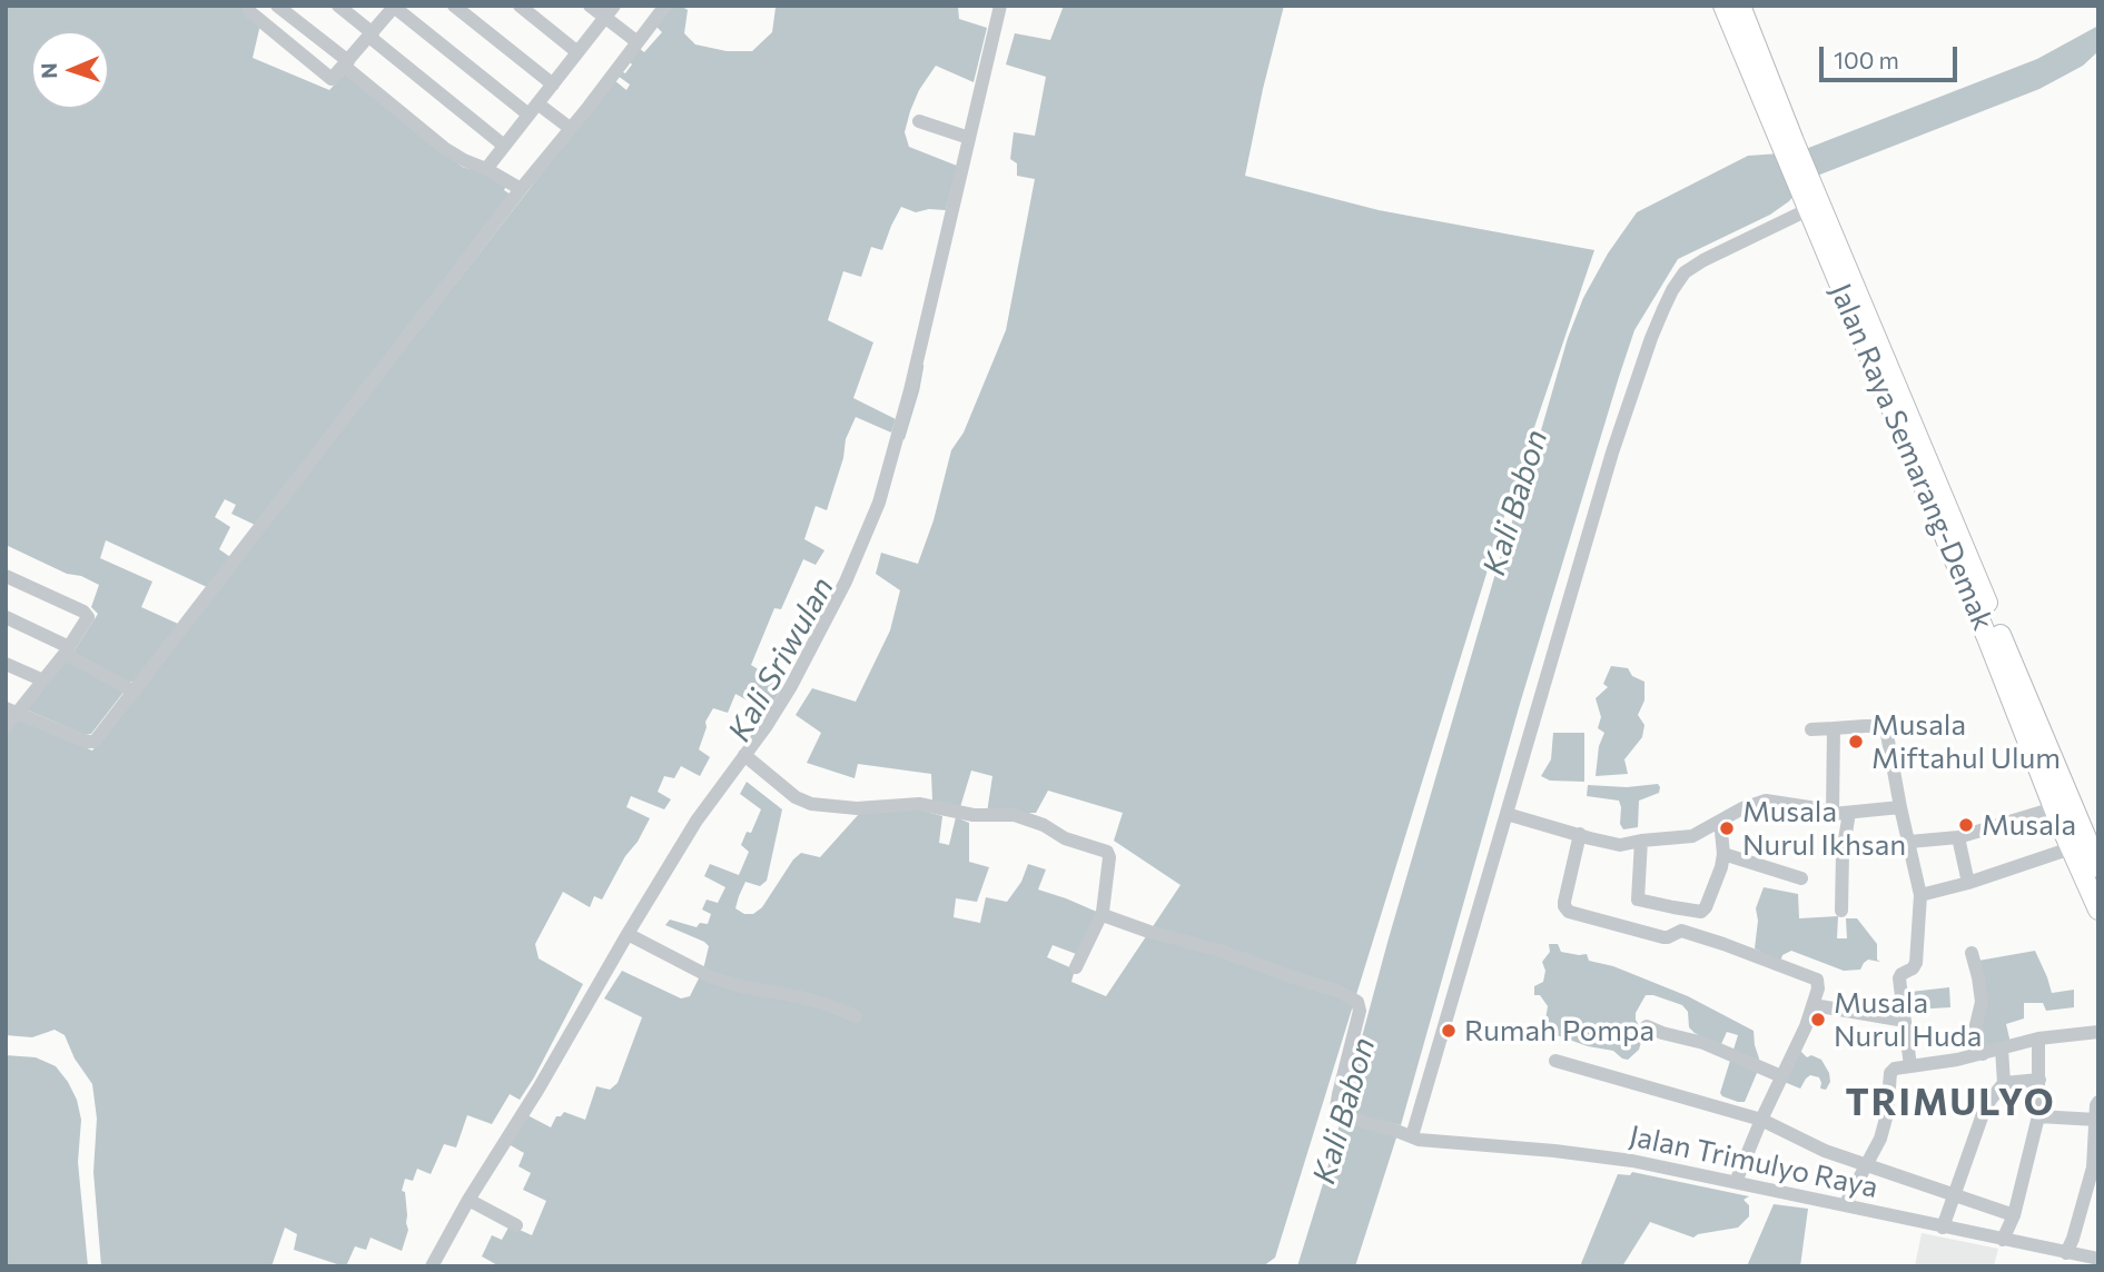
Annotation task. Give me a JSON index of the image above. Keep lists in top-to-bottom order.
{
  "streets": {
    "highway": ["Jalan Raya Semarang-Demak"],
    "street": ["Jalan Trimulyo Raya"]
  },
  "districts": ["TRIMULYO"],
  "water": ["Kali Babon", "Kali Sriwulan"],
  "places": [
    "Musala Miftahul Ulum",
    "Musala",
    "Musala Nurul Ikhsan",
    "Musala Nurul Huda",
    "Rumah Pompa"
  ],
  "scale_bar": "100 m",
  "north": "left"
}
